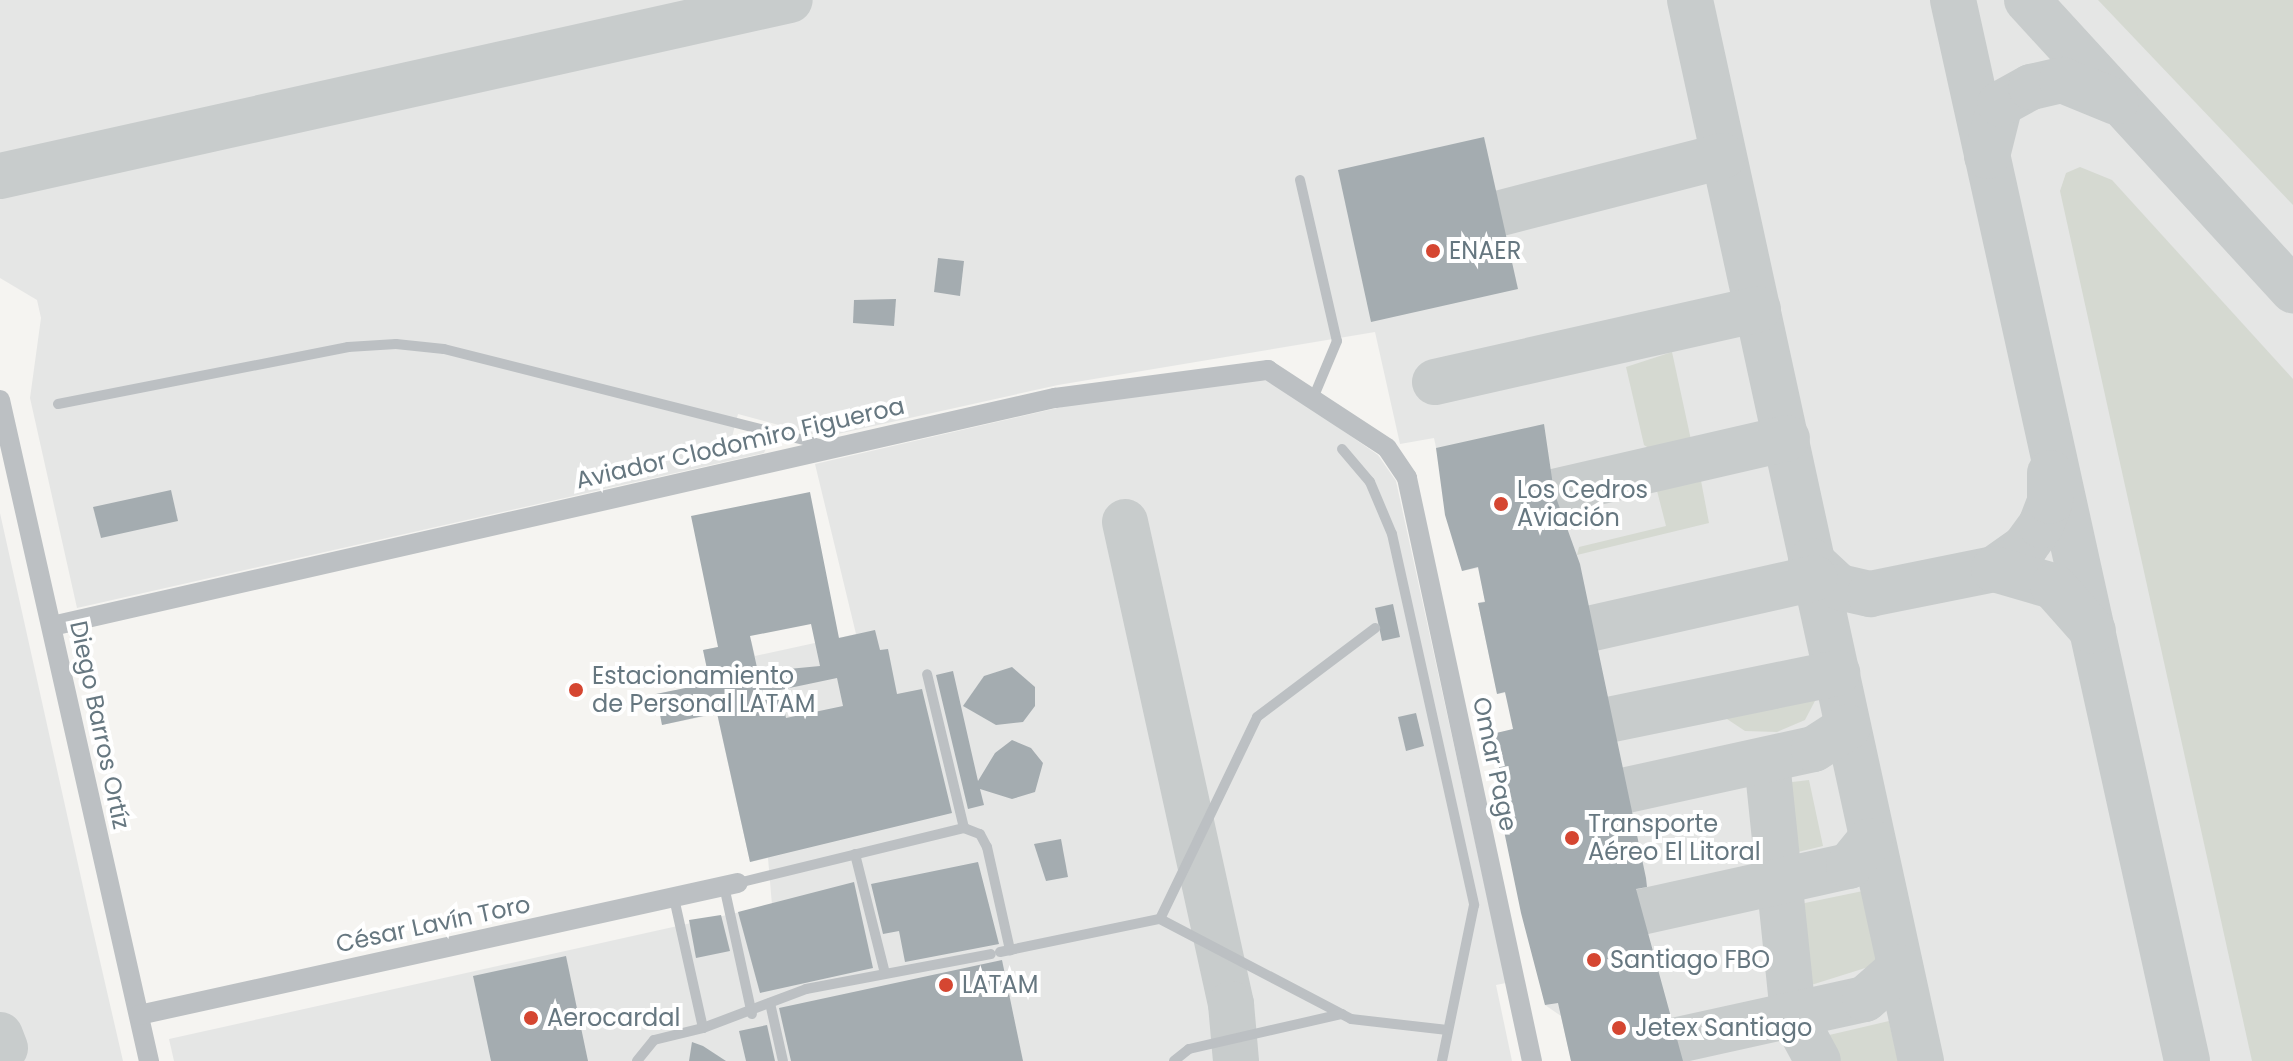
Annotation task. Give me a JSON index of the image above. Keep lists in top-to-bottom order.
{
  "streets": {
    "street": [
      "Aviador Clodomiro Figueroa",
      "Diego Barros Ortíz",
      "Omar Page",
      "César Lavín Toro"
    ]
  },
  "crossings": [
    ["Aviador Clodomiro Figueroa", "Diego Barros Ortíz"],
    ["Aviador Clodomiro Figueroa", "Omar Page"],
    ["Diego Barros Ortíz", "César Lavín Toro"]
  ],
  "places": [
    "ENAER",
    "Los Cedros Aviación",
    "Estacionamiento de Personal LATAM",
    "Transporte Aéreo El Litoral",
    "Santiago FBO",
    "LATAM",
    "Aerocardal",
    "Jetex Santiago"
  ]
}
